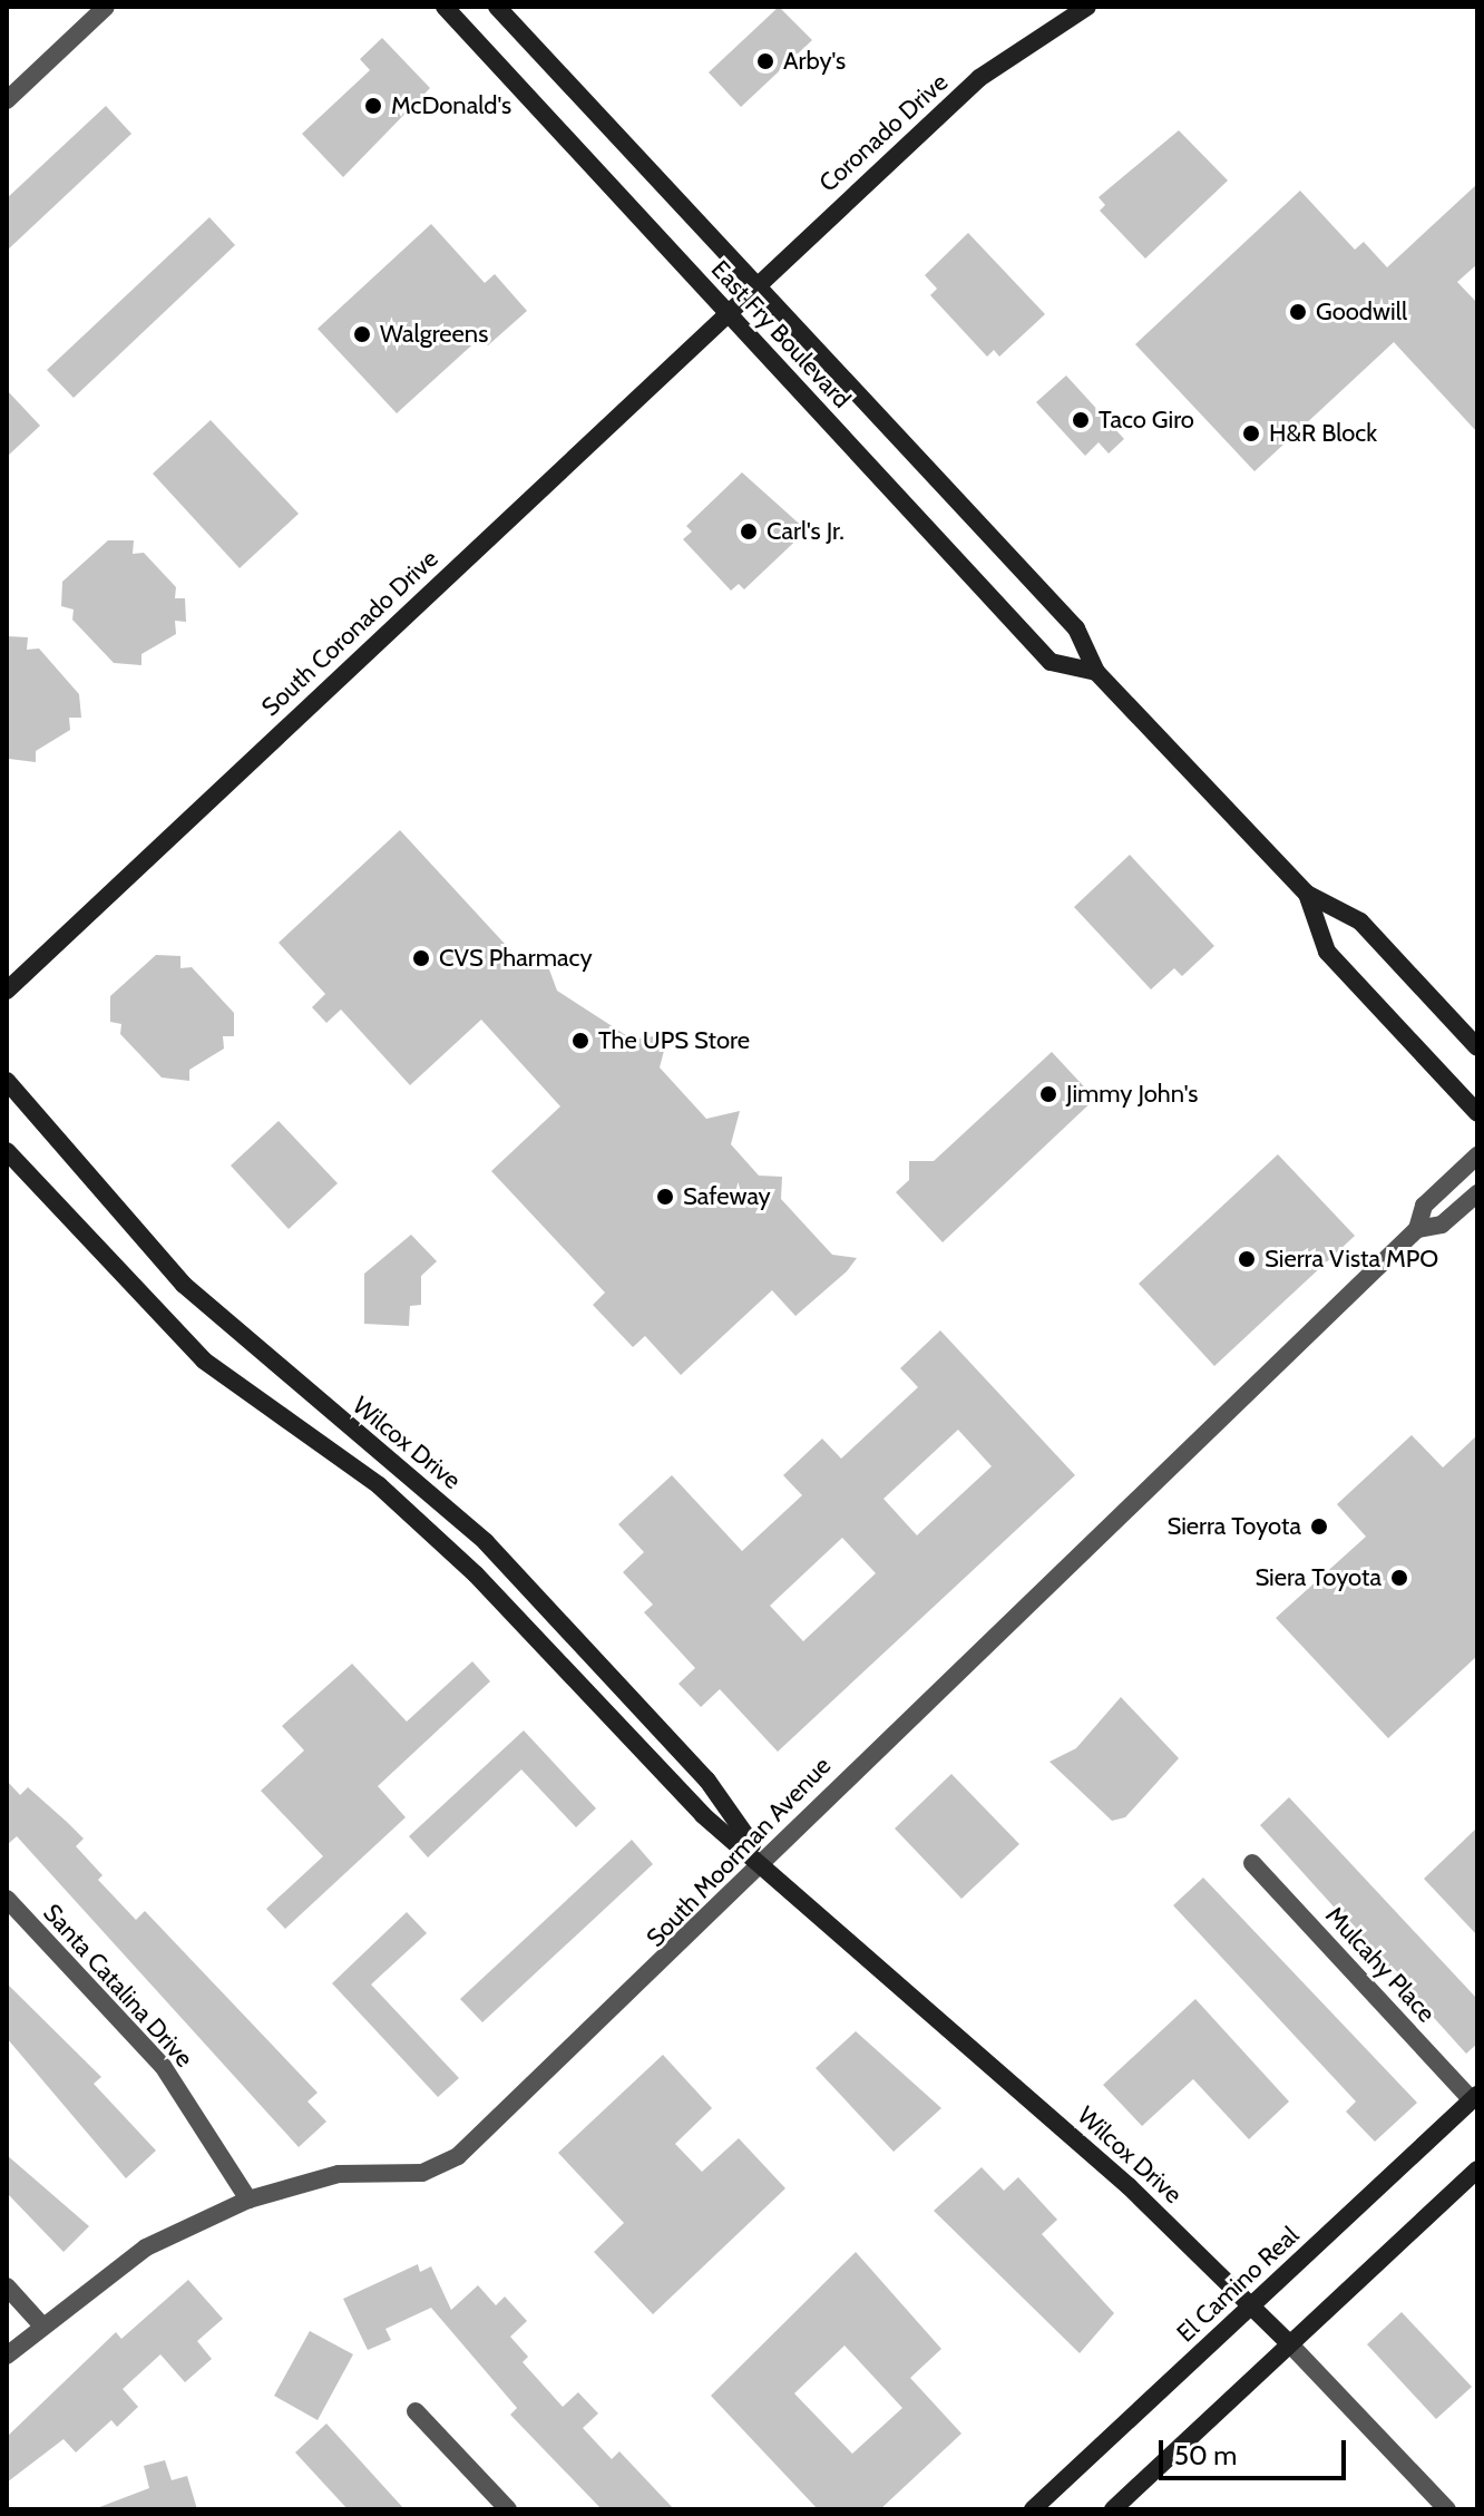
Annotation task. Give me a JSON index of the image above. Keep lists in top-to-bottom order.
{
  "streets": {
    "street": [
      "Coronado Drive",
      "East Fry Boulevard",
      "South Coronado Drive",
      "Wilcox Drive",
      "South Moorman Avenue",
      "Mulcahy Place",
      "Santa Catalina Drive",
      "El Camino Real"
    ]
  },
  "crossings": [
    ["Coronado Drive", "East Fry Boulevard"],
    ["Coronado Drive", "South Coronado Drive"],
    ["East Fry Boulevard", "South Coronado Drive"],
    ["Wilcox Drive", "South Moorman Avenue"],
    ["Wilcox Drive", "El Camino Real"],
    ["South Moorman Avenue", "Santa Catalina Drive"],
    ["Mulcahy Place", "El Camino Real"]
  ],
  "places": [
    "Arby's",
    "McDonald's",
    "Goodwill",
    "Walgreens",
    "Taco Giro",
    "H&R Block",
    "Carl's Jr.",
    "CVS Pharmacy",
    "The UPS Store",
    "Jimmy John's",
    "Safeway",
    "Sierra Vista MPO",
    "Sierra Toyota",
    "Siera Toyota"
  ],
  "scale_bar": "50 m"
}
